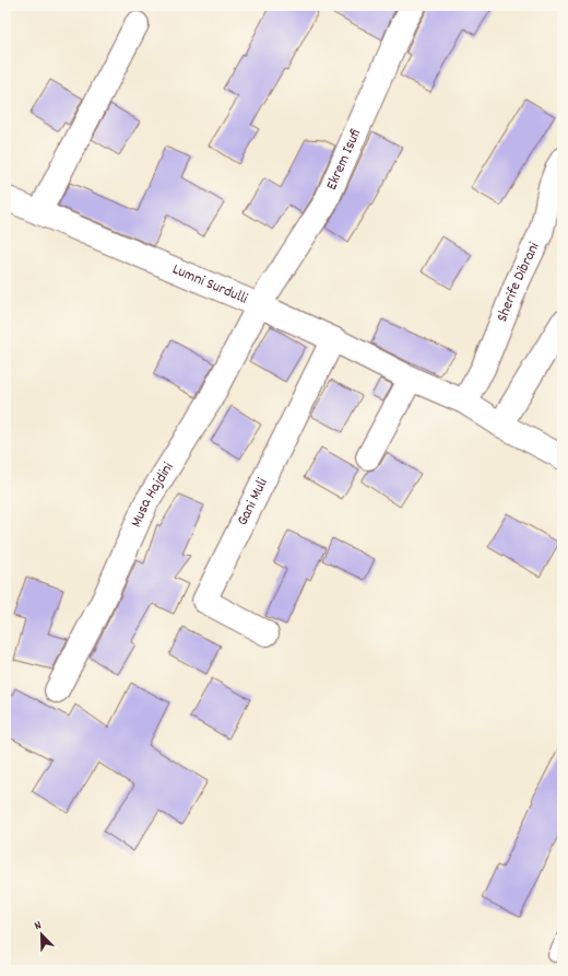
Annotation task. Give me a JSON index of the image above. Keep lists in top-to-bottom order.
{
  "streets": {
    "street": [
      "Ekrem Isufi",
      "Sherife Dibrani",
      "Lumni Surdulli",
      "Musa Hajdini",
      "Gani Muli"
    ]
  },
  "crossings": [
    ["Ekrem Isufi", "Lumni Surdulli"],
    ["Ekrem Isufi", "Musa Hajdini"],
    ["Sherife Dibrani", "Lumni Surdulli"],
    ["Lumni Surdulli", "Musa Hajdini"],
    ["Lumni Surdulli", "Gani Muli"]
  ],
  "north": "top left"
}
